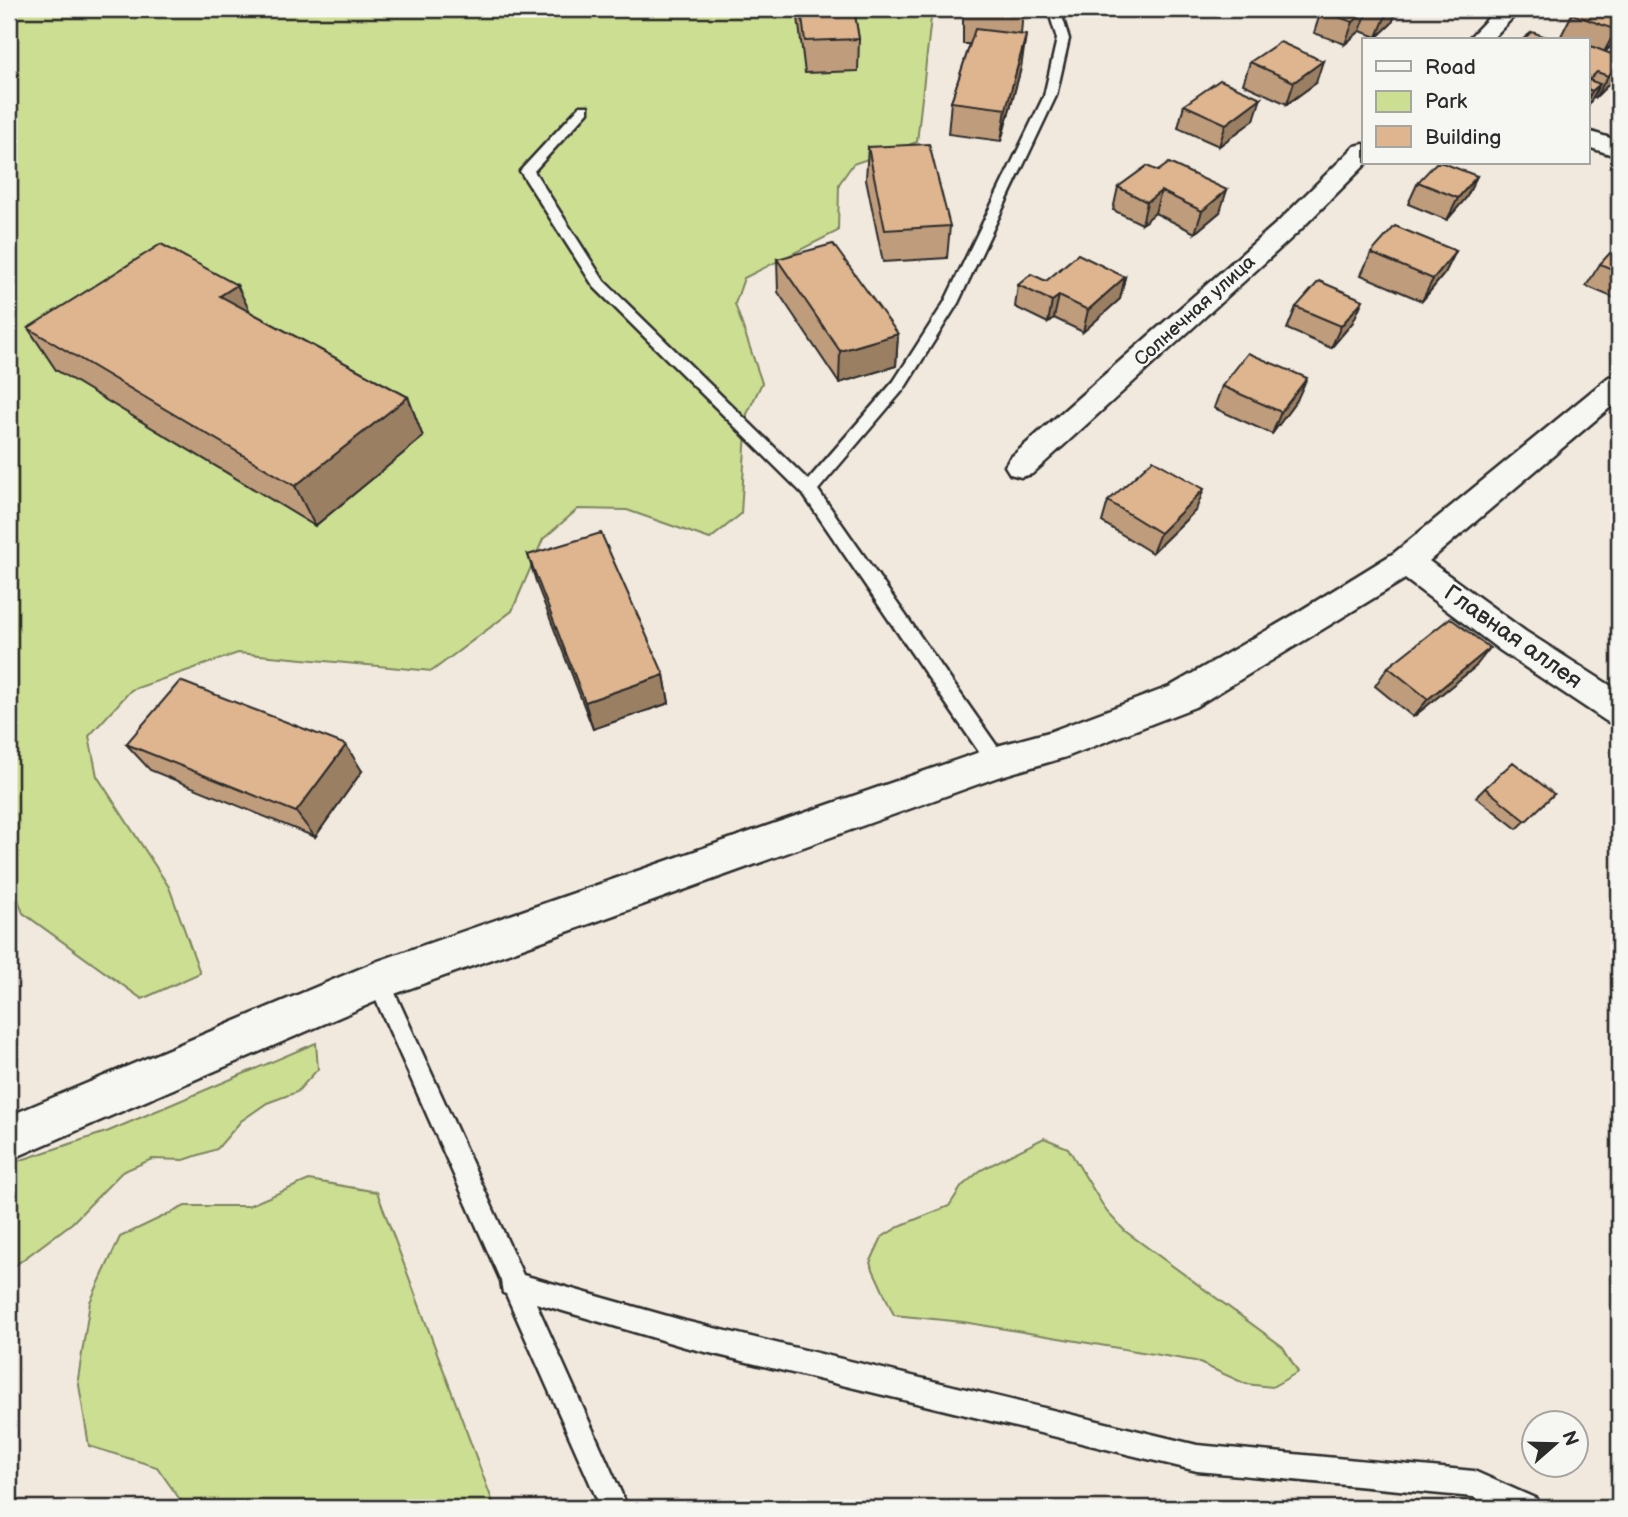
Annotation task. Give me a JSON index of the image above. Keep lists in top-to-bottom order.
{
  "streets": {
    "street": ["Солнечная улица", "Главная аллея"]
  },
  "legend": ["Road", "Park", "Building"],
  "north": "right"
}
